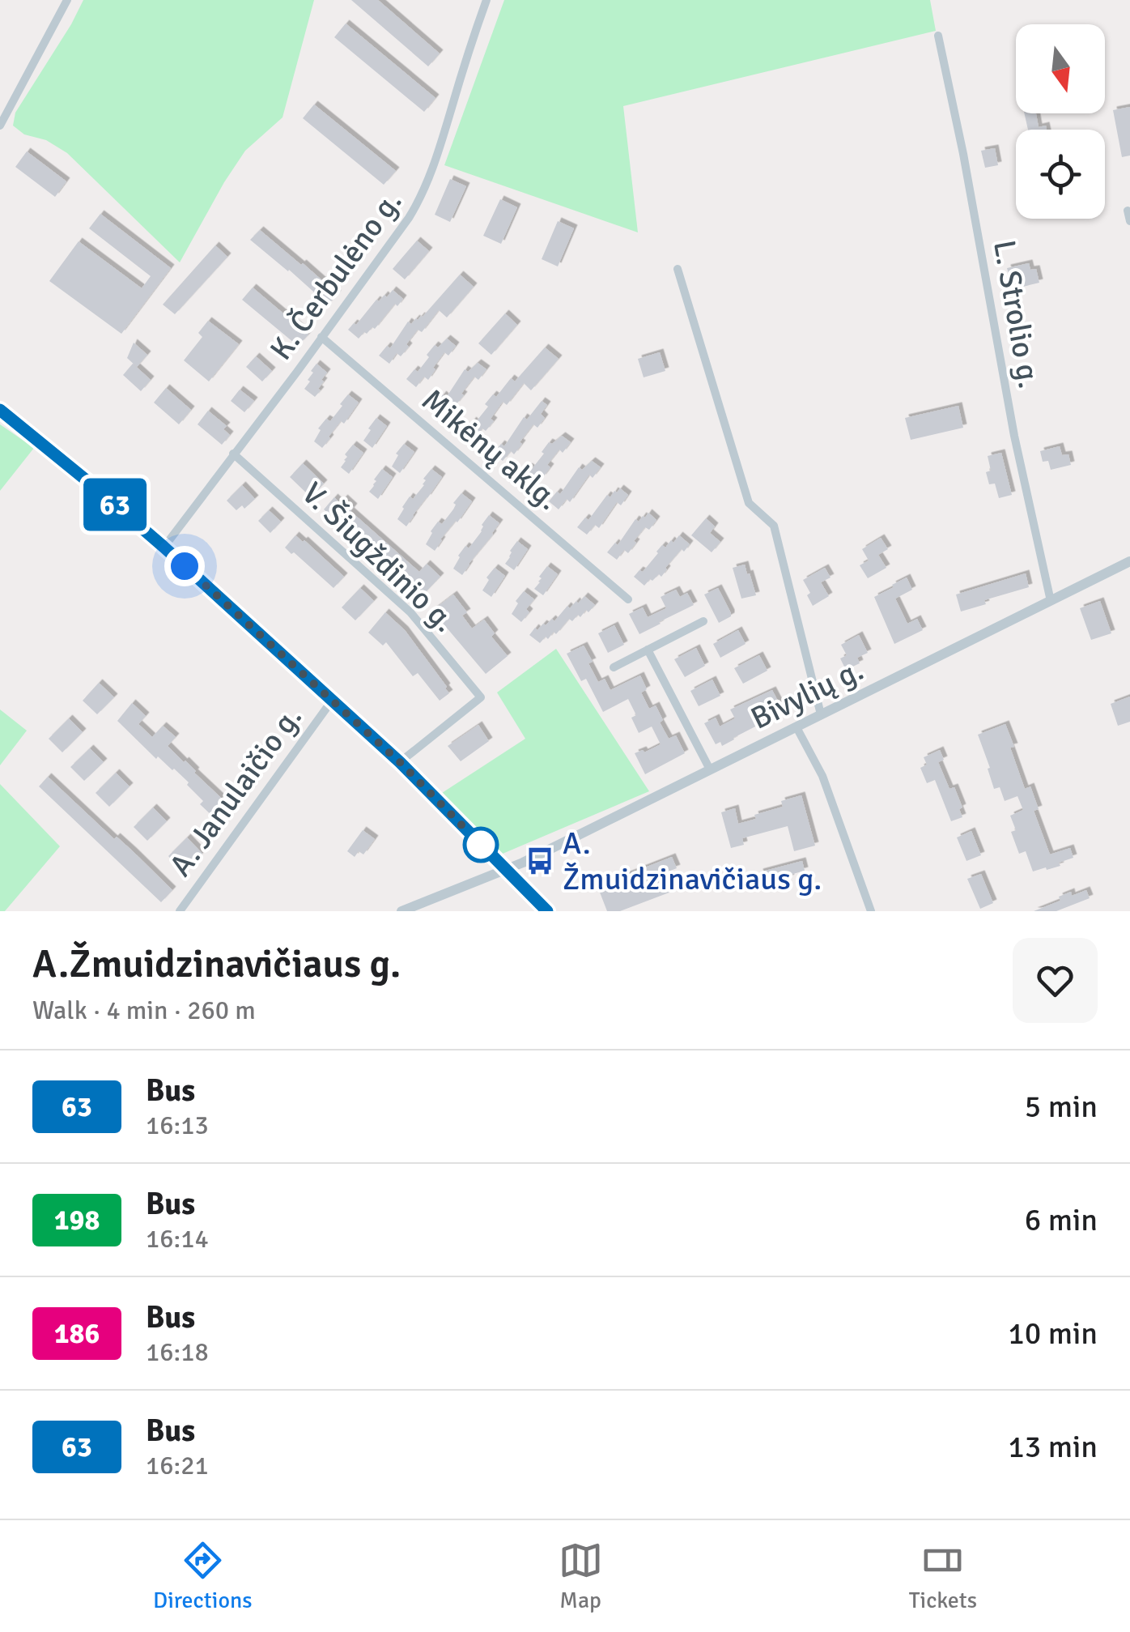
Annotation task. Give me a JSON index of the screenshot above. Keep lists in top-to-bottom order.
{
  "streets": {
    "street": [
      "K. Čerbulėno g.",
      "L. Strolio g.",
      "Mikėnų aklg.",
      "V. Šiugždinio g.",
      "Bivylių g.",
      "A. Janulaičio g."
    ]
  },
  "crossings": [
    ["K. Čerbulėno g.", "Mikėnų aklg."],
    ["K. Čerbulėno g.", "V. Šiugždinio g."],
    ["L. Strolio g.", "Bivylių g."]
  ],
  "places": {
    "bus stop": ["A. Žmuidzinavičiaus g."]
  },
  "lines": ["bus line 63"],
  "north": "bottom",
  "page": {
    "on_map": "63",
    "heading": ["A.Žmuidzinavičiaus g.", "Walk · 4 min · 260 m"],
    "list": [
      {
        "mark": "63",
        "name": "Bus",
        "note": "16:13",
        "value": "5 min"
      },
      {
        "mark": "198",
        "name": "Bus",
        "note": "16:14",
        "value": "6 min"
      },
      {
        "mark": "186",
        "name": "Bus",
        "note": "16:18",
        "value": "10 min"
      },
      {
        "mark": "63",
        "name": "Bus",
        "note": "16:21",
        "value": "13 min"
      }
    ],
    "tabs": ["Directions", "Map", "Tickets"]
  }
}
